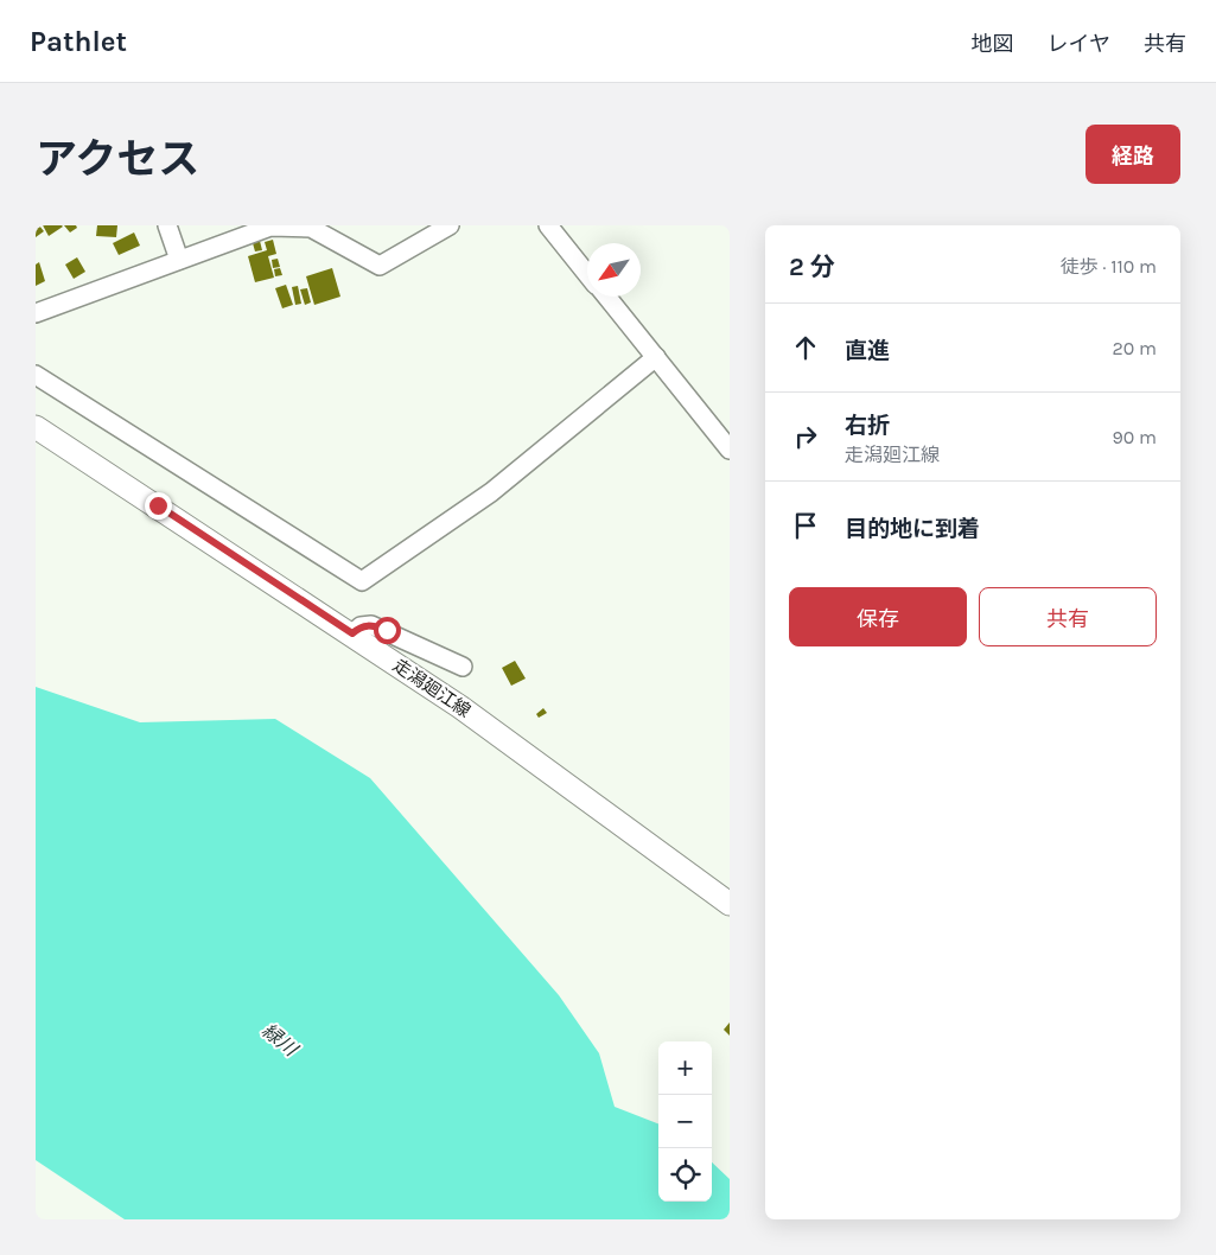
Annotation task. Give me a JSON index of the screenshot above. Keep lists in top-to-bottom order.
{
  "streets": {
    "main road": ["走潟廻江線"]
  },
  "water": ["緑川"],
  "north": "bottom left",
  "page": {
    "header": "Pathlet",
    "nav": ["地図", "レイヤ", "共有"],
    "title": "アクセス",
    "buttons": [
      "経路",
      ["保存", "共有"]
    ],
    "heading": ["2 分", "徒歩 · 110 m"],
    "list": [
      ["直進", "20 m"],
      ["右折", "走潟廻江線", "90 m"],
      "目的地に到着"
    ],
    "map_buttons": ["+", "−"]
  }
}
